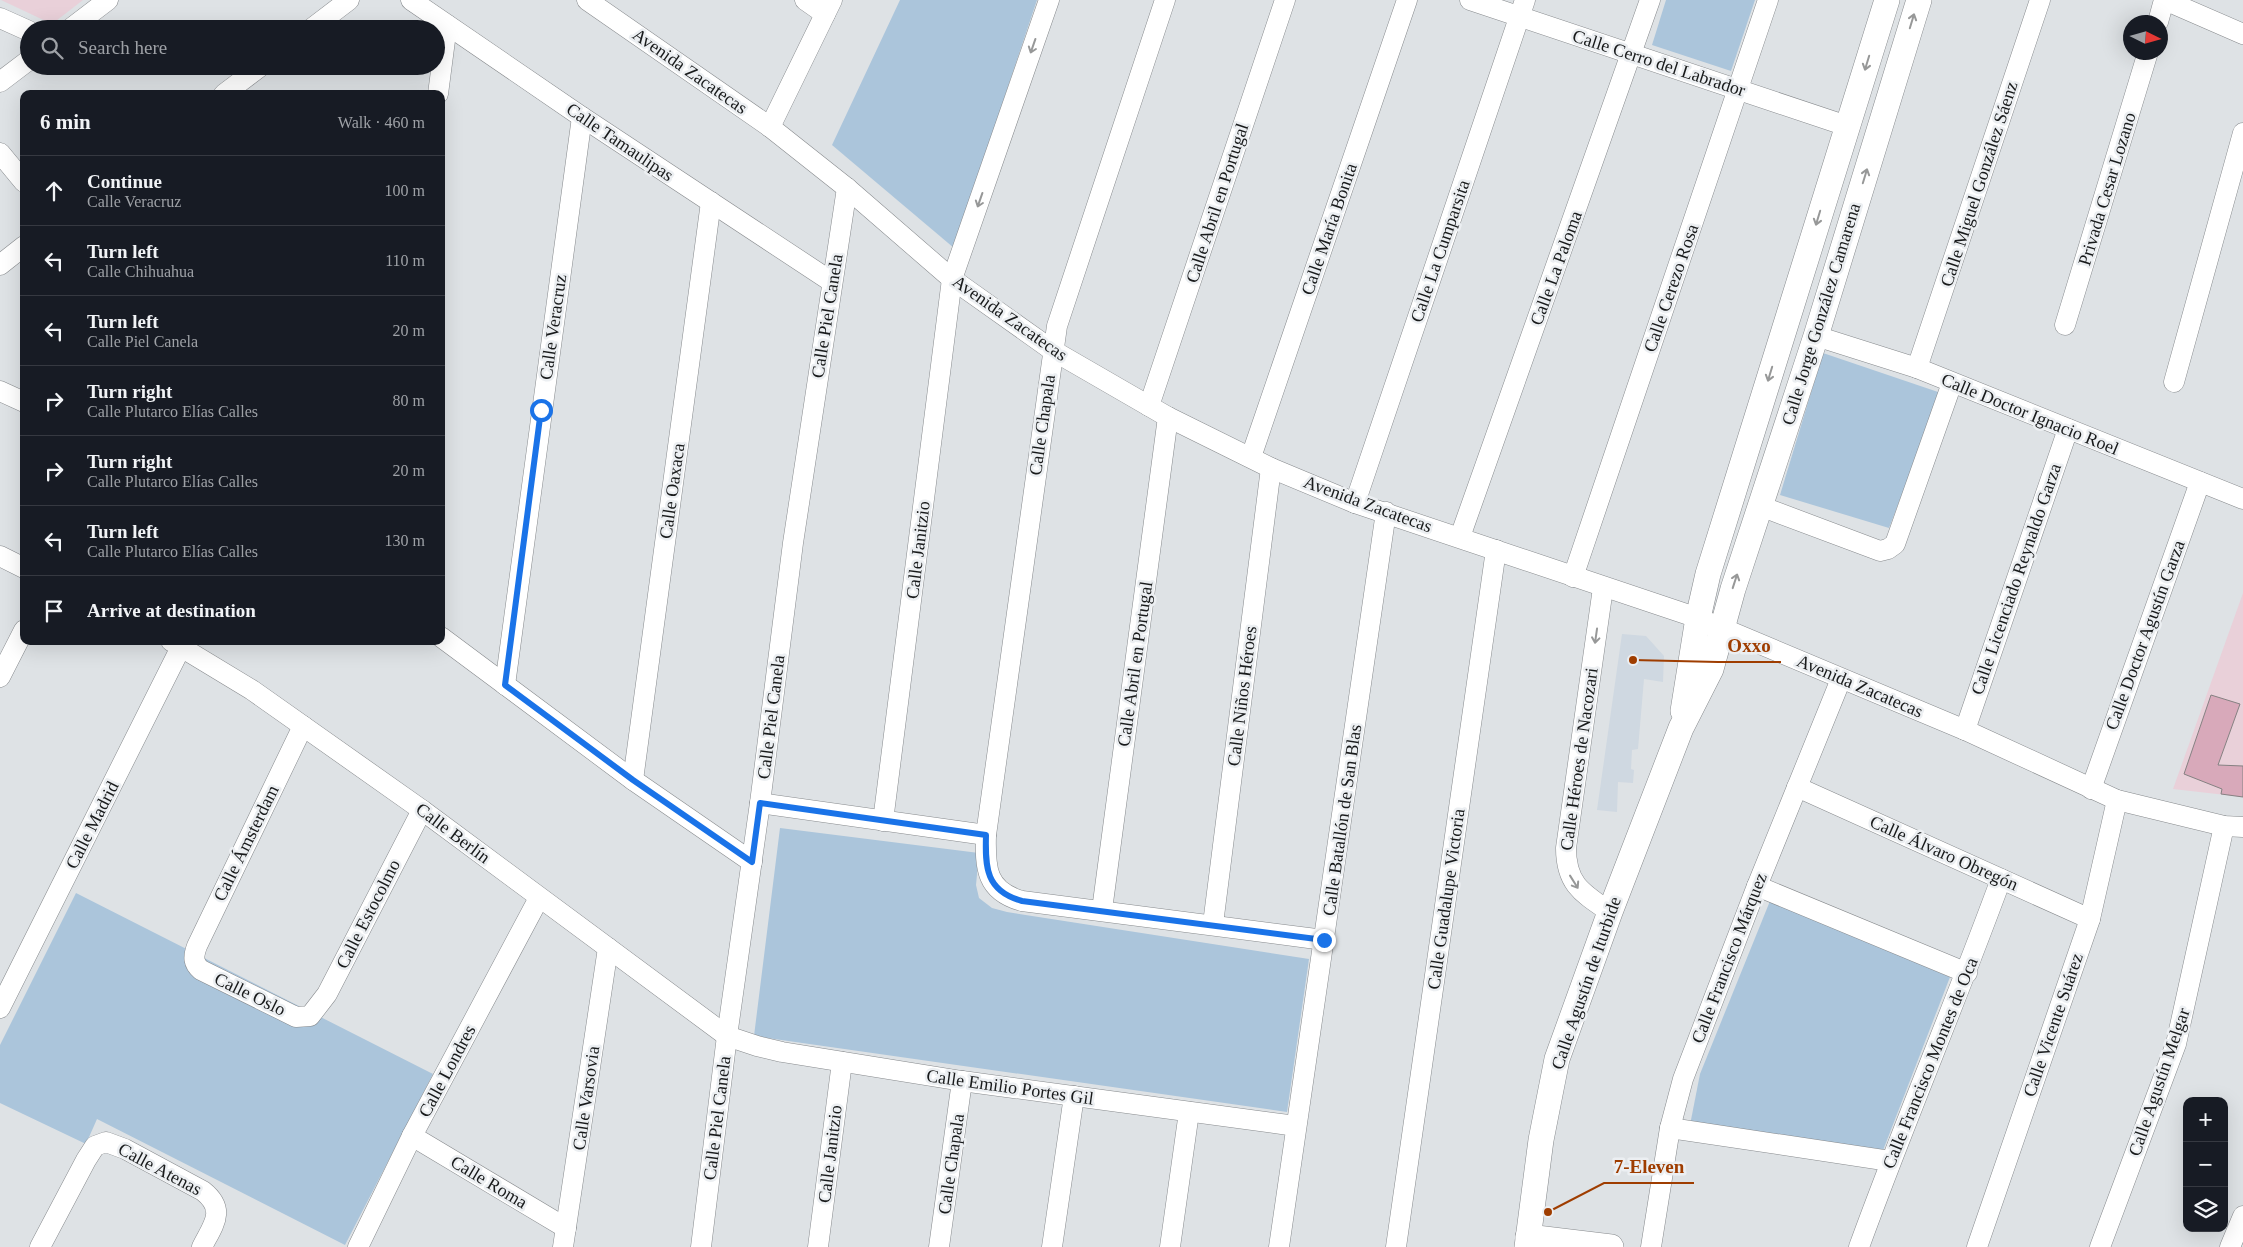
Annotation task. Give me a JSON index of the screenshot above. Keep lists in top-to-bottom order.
{
  "streets": {
    "street": [
      "Calle Cerro del Labrador",
      "Avenida Zacatecas",
      "Calle Tamaulipas",
      "Calle Miguel González Sáenz",
      "Privada Cesar Lozano",
      "Calle Abril en Portugal",
      "Calle María Bonita",
      "Calle La Cumparsita",
      "Calle La Paloma",
      "Calle Cerezo Rosa",
      "Calle Jorge González Camarena",
      "Calle Piel Canela",
      "Calle Veracruz",
      "Calle Doctor Ignacio Roel",
      "Calle Chapala",
      "Calle Oaxaca",
      "Calle Janitzio",
      "Calle Licenciado Reynaldo Garza",
      "Calle Doctor Agustín Garza",
      "Calle Niños Héroes",
      "Calle Héroes de Nacozari",
      "Calle Batallón de San Blas",
      "Calle Madrid",
      "Calle Berlín",
      "Calle Ámsterdam",
      "Calle Álvaro Obregón",
      "Calle Guadalupe Victoria",
      "Calle Estocolmo",
      "Calle Francisco Márquez",
      "Calle Agustín de Iturbide",
      "Calle Oslo",
      "Calle Vicente Suárez",
      "Calle Francisco Montes de Oca",
      "Calle Londres",
      "Calle Agustín Melgar",
      "Calle Emilio Portes Gil",
      "Calle Varsovia",
      "Calle Atenas",
      "Calle Roma"
    ]
  },
  "crossings": [
    ["Calle Cerro del Labrador", "Calle La Cumparsita"],
    ["Calle Cerro del Labrador", "Calle La Paloma"],
    ["Calle Cerro del Labrador", "Calle Cerezo Rosa"],
    ["Calle Cerro del Labrador", "Calle Jorge González Camarena"],
    ["Avenida Zacatecas", "Calle Abril en Portugal"],
    ["Avenida Zacatecas", "Calle María Bonita"],
    ["Avenida Zacatecas", "Calle La Cumparsita"],
    ["Avenida Zacatecas", "Calle La Paloma"],
    ["Avenida Zacatecas", "Calle Cerezo Rosa"],
    ["Avenida Zacatecas", "Calle Jorge González Camarena"],
    ["Avenida Zacatecas", "Calle Piel Canela"],
    ["Avenida Zacatecas", "Calle Chapala"],
    ["Avenida Zacatecas", "Calle Janitzio"],
    ["Avenida Zacatecas", "Calle Licenciado Reynaldo Garza"],
    ["Avenida Zacatecas", "Calle Doctor Agustín Garza"],
    ["Avenida Zacatecas", "Calle Niños Héroes"],
    ["Avenida Zacatecas", "Calle Héroes de Nacozari"],
    ["Avenida Zacatecas", "Calle Batallón de San Blas"],
    ["Avenida Zacatecas", "Calle Guadalupe Victoria"],
    ["Avenida Zacatecas", "Calle Francisco Márquez"],
    ["Avenida Zacatecas", "Calle Agustín de Iturbide"],
    ["Avenida Zacatecas", "Calle Vicente Suárez"],
    ["Avenida Zacatecas", "Calle Agustín Melgar"],
    ["Calle Tamaulipas", "Calle Piel Canela"],
    ["Calle Tamaulipas", "Calle Veracruz"],
    ["Calle Tamaulipas", "Calle Oaxaca"],
    ["Calle Miguel González Sáenz", "Calle Doctor Ignacio Roel"],
    ["Calle Abril en Portugal", "Calle Chapala"],
    ["Calle Jorge González Camarena", "Calle Doctor Ignacio Roel"],
    ["Calle Jorge González Camarena", "Calle Agustín de Iturbide"],
    ["Calle Piel Canela", "Calle Berlín"],
    ["Calle Piel Canela", "Calle Emilio Portes Gil"],
    ["Calle Doctor Ignacio Roel", "Calle Licenciado Reynaldo Garza"],
    ["Calle Doctor Ignacio Roel", "Calle Doctor Agustín Garza"],
    ["Calle Chapala", "Calle Niños Héroes"],
    ["Calle Chapala", "Calle Batallón de San Blas"],
    ["Calle Chapala", "Calle Emilio Portes Gil"],
    ["Calle Janitzio", "Calle Emilio Portes Gil"],
    ["Calle Héroes de Nacozari", "Calle Agustín de Iturbide"],
    ["Calle Batallón de San Blas", "Calle Emilio Portes Gil"],
    ["Calle Berlín", "Calle Ámsterdam"],
    ["Calle Berlín", "Calle Estocolmo"],
    ["Calle Berlín", "Calle Londres"],
    ["Calle Berlín", "Calle Emilio Portes Gil"],
    ["Calle Berlín", "Calle Varsovia"],
    ["Calle Ámsterdam", "Calle Oslo"],
    ["Calle Álvaro Obregón", "Calle Francisco Márquez"],
    ["Calle Álvaro Obregón", "Calle Vicente Suárez"],
    ["Calle Álvaro Obregón", "Calle Francisco Montes de Oca"],
    ["Calle Estocolmo", "Calle Oslo"],
    ["Calle Londres", "Calle Roma"],
    ["Calle Varsovia", "Calle Roma"]
  ],
  "one_way": ["Calle Héroes de Nacozari"],
  "places": ["Oxxo", "7-Eleven"],
  "north": "right",
  "page": {
    "search": "Search here",
    "heading": ["6 min", "Walk · 460 m"],
    "list": [
      ["Continue", "Calle Veracruz", "100 m"],
      ["Turn left", "Calle Chihuahua", "110 m"],
      ["Turn left", "Calle Piel Canela", "20 m"],
      ["Turn right", "Calle Plutarco Elías Calles", "80 m"],
      ["Turn right", "Calle Plutarco Elías Calles", "20 m"],
      ["Turn left", "Calle Plutarco Elías Calles", "130 m"],
      "Arrive at destination"
    ],
    "map_buttons": ["+", "−"]
  }
}
